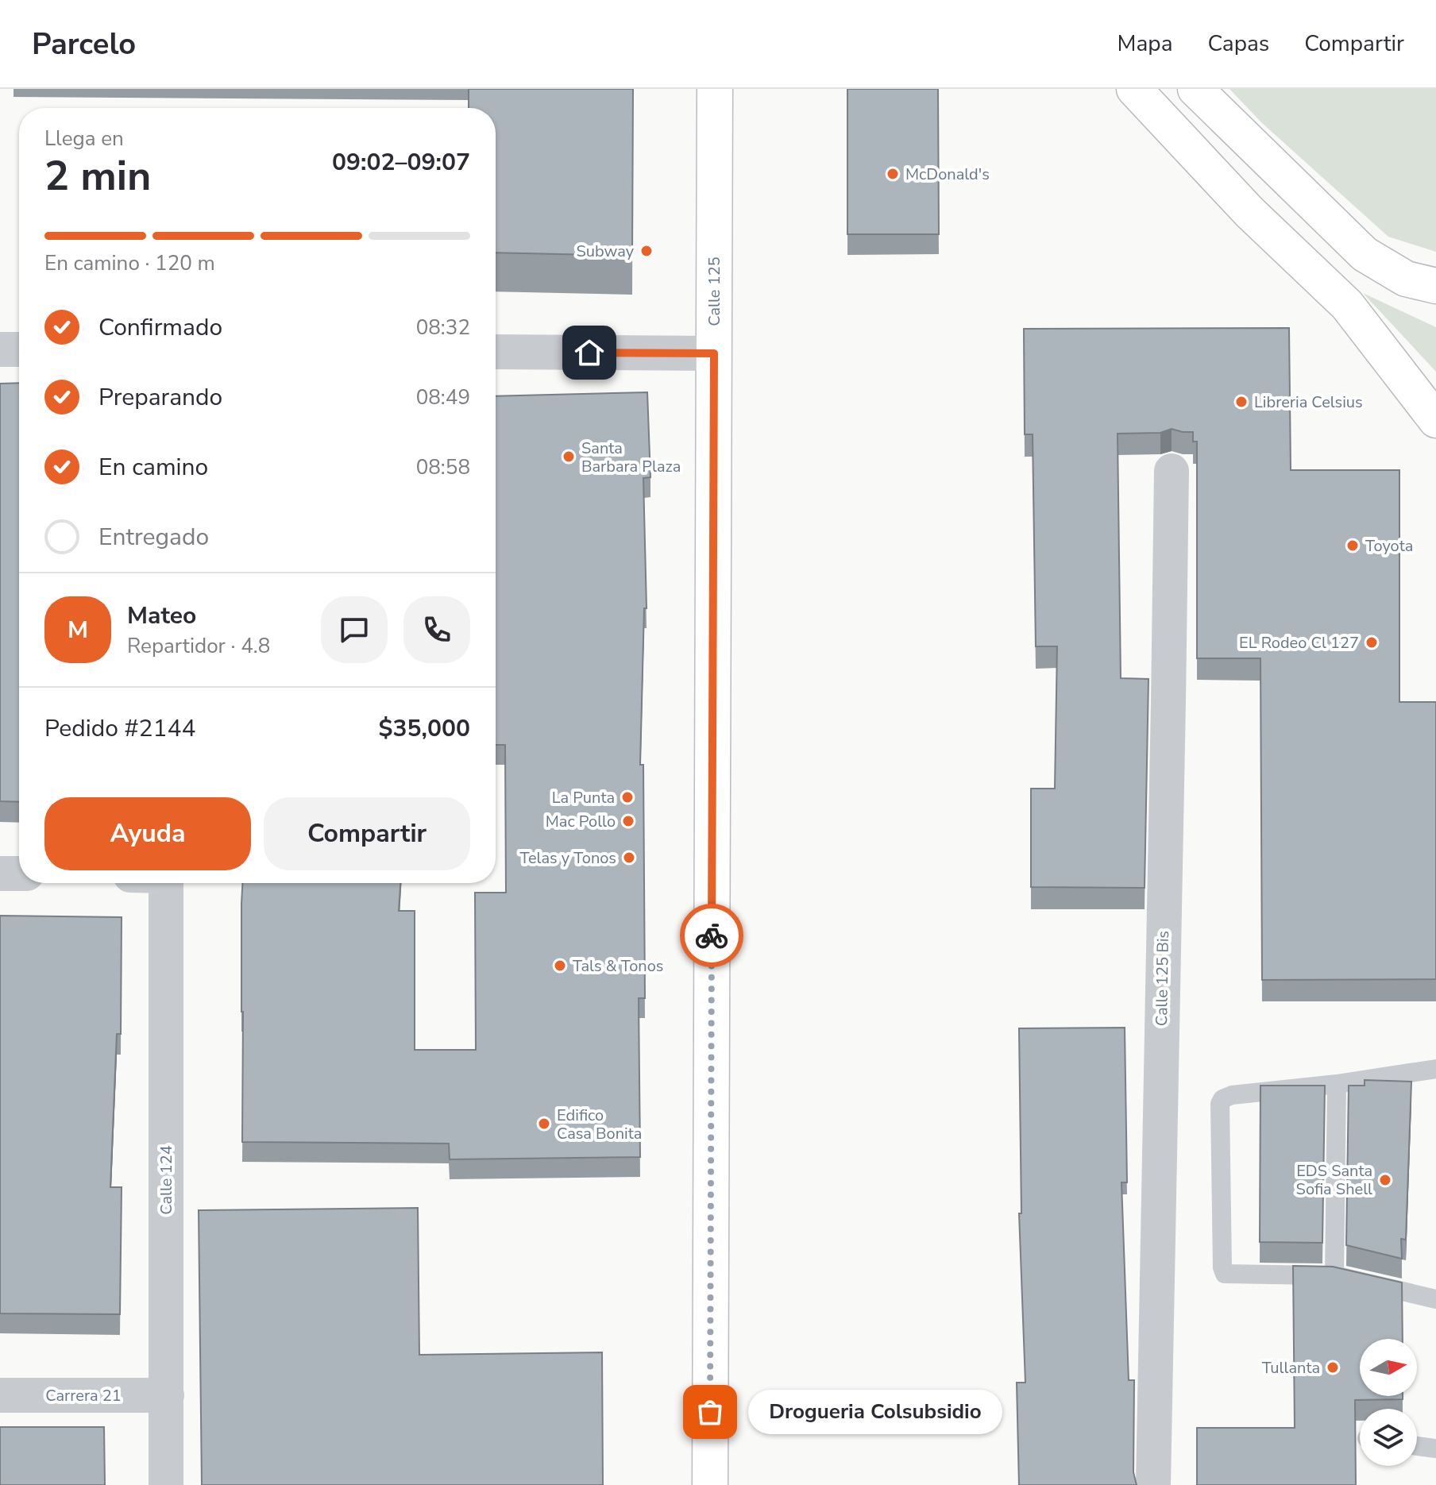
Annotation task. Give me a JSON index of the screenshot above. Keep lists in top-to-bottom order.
{
  "streets": {
    "main road": ["Calle 125"],
    "street": ["Calle 125 Bis", "Calle 124", "Carrera 21"]
  },
  "crossings": [
    ["Calle 124", "Carrera 21"]
  ],
  "places": [
    "McDonald's",
    "Subway",
    "Libreria Celsius",
    "Santa Barbara Plaza",
    "Toyota",
    "EL Rodeo Cl 127",
    "La Punta",
    "Mac Pollo",
    "Telas y Tonos",
    "Tals & Tonos",
    "Edifico Casa Bonita",
    "EDS Santa Sofia Shell",
    "Tullanta",
    "Drogueria Colsubsidio"
  ],
  "north": "right",
  "page": {
    "header": "Parcelo",
    "nav": ["Mapa", "Capas", "Compartir"],
    "heading": ["2 min", "Llega en", "09:02–09:07"],
    "panel": [
      "Mateo",
      "Repartidor · 4.8",
      "Pedido #2144",
      "$35,000"
    ],
    "bar": "En camino · 120 m",
    "list": [
      ["Confirmado", "08:32"],
      ["Preparando", "08:49"],
      ["En camino", "08:58"],
      "Entregado"
    ],
    "round": "M",
    "buttons": ["Ayuda", "Compartir"],
    "bubble": "Drogueria Colsubsidio"
  }
}
